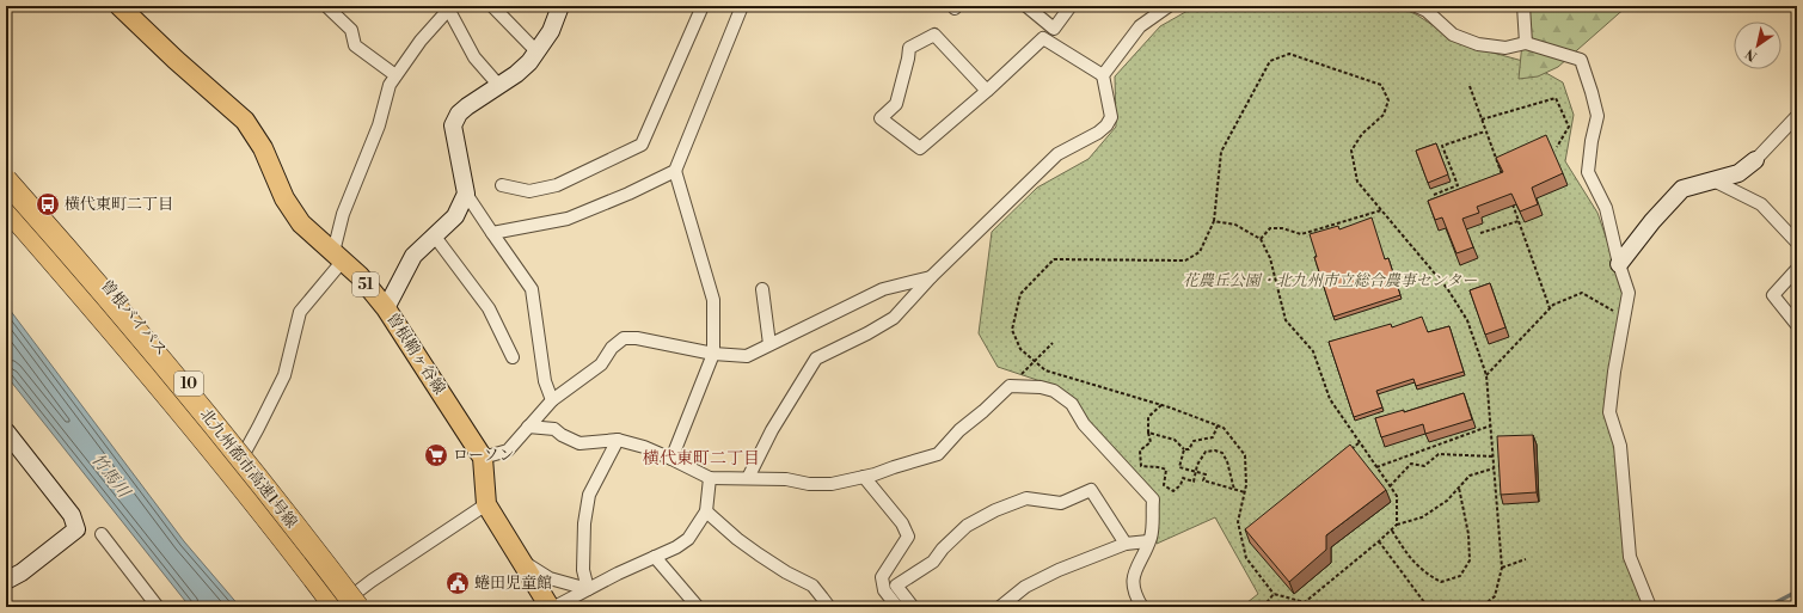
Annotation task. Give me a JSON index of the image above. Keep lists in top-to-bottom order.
{
  "streets": {
    "highway": ["曽根バイパス", "10", "北九州都市高速1号線"],
    "main road": ["51", "曽根鞘ヶ谷線"]
  },
  "crossings": [
    ["曽根バイパス", "北九州都市高速1号線"]
  ],
  "districts": ["横代東町二丁目"],
  "water": ["竹馬川"],
  "parks": ["花農丘公園・北九州市立総合農事センター"],
  "places": {
    "bus stop": ["横代東町二丁目"],
    "supermarket": ["ローソン"],
    "public building": ["蜷田児童館"]
  },
  "north": "bottom left"
}
